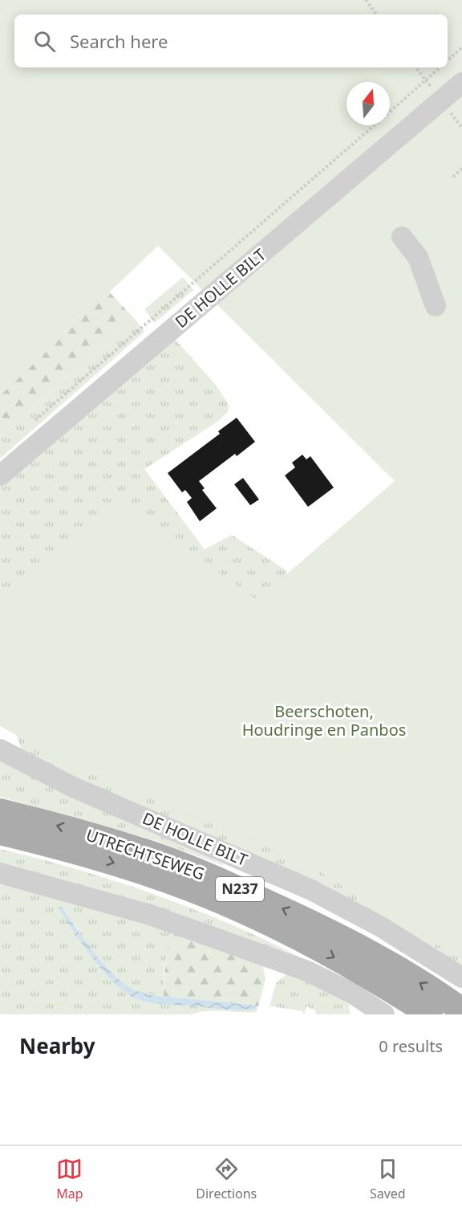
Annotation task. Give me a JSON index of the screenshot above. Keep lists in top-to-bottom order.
{
  "streets": {
    "main road": ["UTRECHTSEWEG", "N237"],
    "street": ["DE HOLLE BILT"]
  },
  "parks": ["Beerschoten, Houdringe en Panbos"],
  "north": "top",
  "page": {
    "search": "Search here",
    "heading": ["Nearby", "0 results"],
    "nav": ["Map", "Directions", "Saved"]
  }
}
